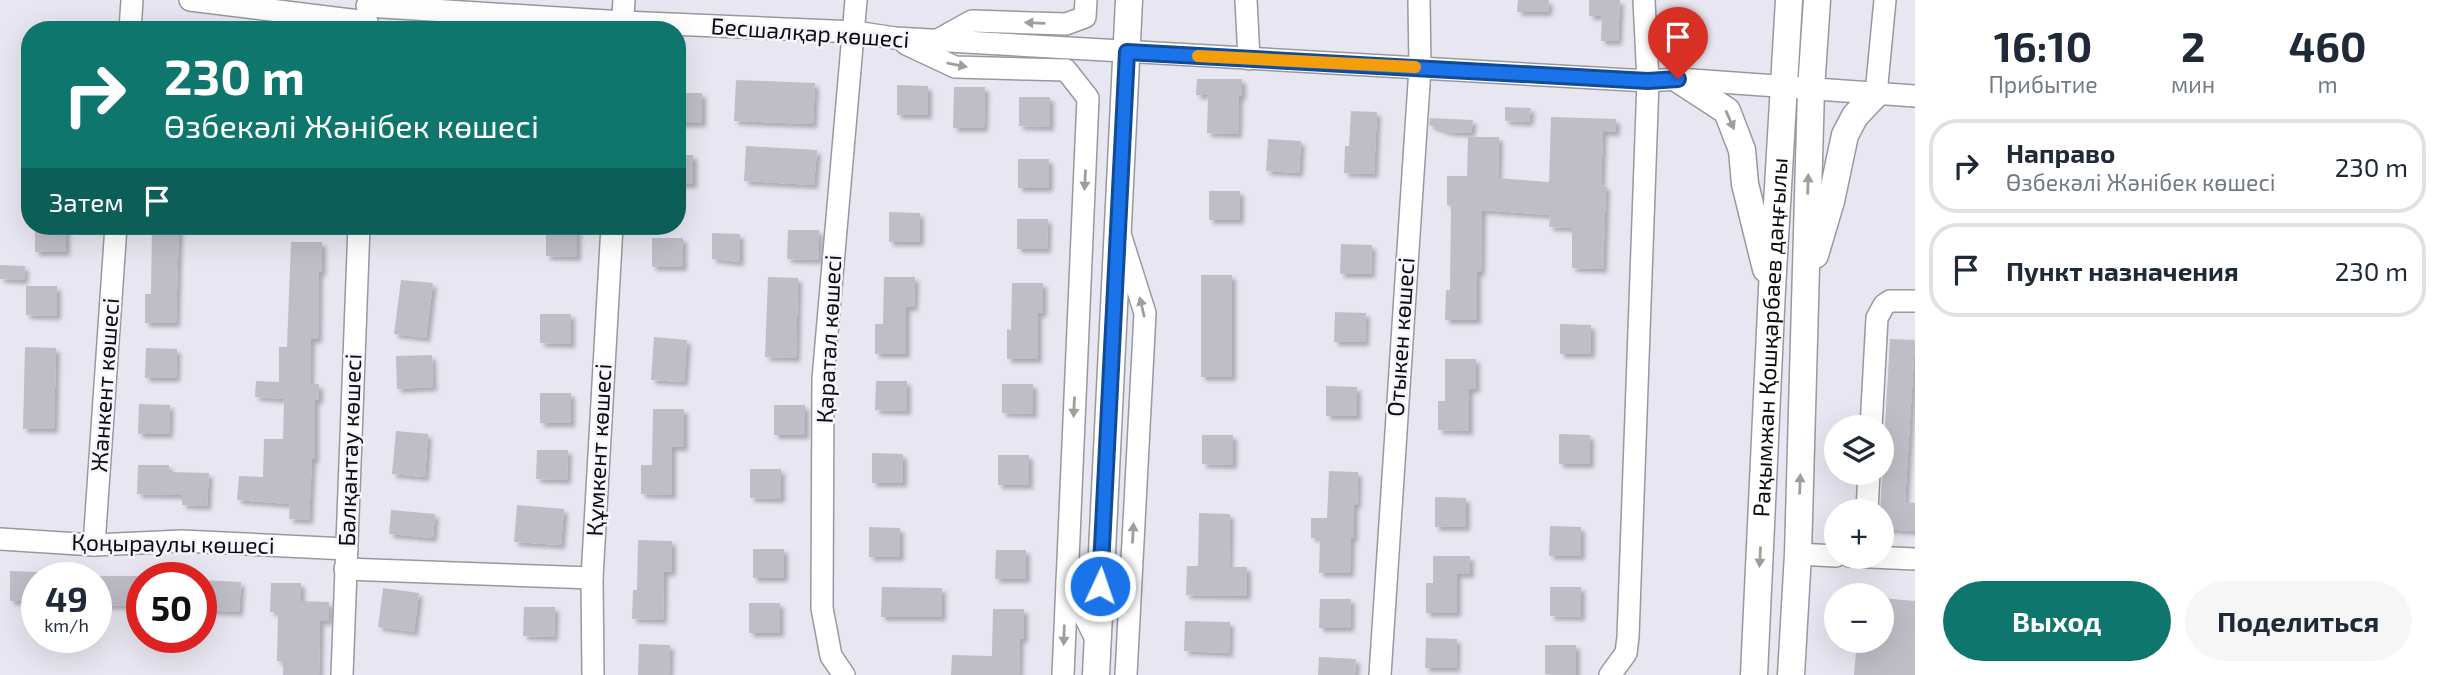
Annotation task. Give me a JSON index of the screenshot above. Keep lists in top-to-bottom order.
{
  "streets": {
    "main road": ["Рақымжан Қошқарбаев даңғылы"],
    "street": [
      "Бесшалқар көшесі",
      "Отыкен көшесі",
      "Қаратал көшесі",
      "Жанкент көшесі",
      "Балқантау көшесі",
      "Құмкент көшесі",
      "Қоңыраулы көшесі"
    ]
  },
  "crossings": [
    ["Бесшалқар көшесі", "Отыкен көшесі"],
    ["Бесшалқар көшесі", "Рақымжан Қошқарбаев даңғылы"],
    ["Бесшалқар көшесі", "Қаратал көшесі"],
    ["Жанкент көшесі", "Қоңыраулы көшесі"],
    ["Балқантау көшесі", "Қоңыраулы көшесі"],
    ["Құмкент көшесі", "Қоңыраулы көшесі"]
  ],
  "page": {
    "eta": [
      "16:10",
      "Прибытие",
      "2",
      "мин",
      "460",
      "m"
    ],
    "turn": ["230 m", "Өзбекәлі Жәнібек көшесі"],
    "list": [
      {
        "name": "Направо",
        "note": "Өзбекәлі Жәнібек көшесі",
        "value": "230 m"
      },
      {
        "name": "Пункт назначения",
        "value": "230 m"
      }
    ],
    "then": "Затем",
    "map_buttons": ["+", "−"],
    "speed": "49 km/h",
    "limit": "50",
    "buttons": ["Выход", "Поделиться"]
  }
}
